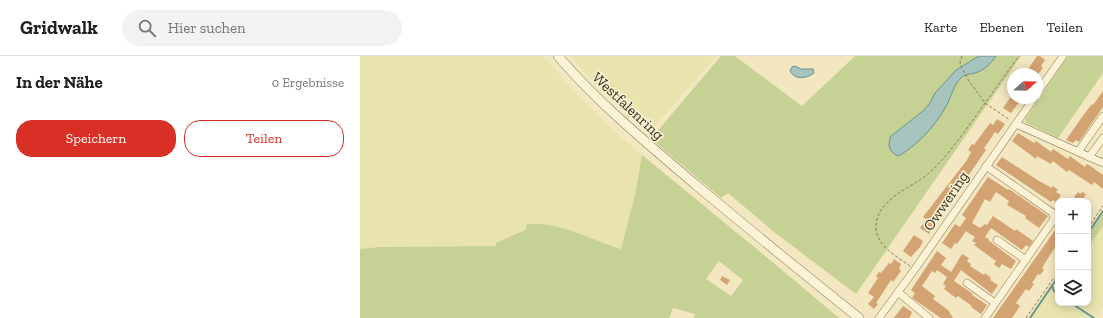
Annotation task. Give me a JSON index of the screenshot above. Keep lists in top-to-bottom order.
{
  "streets": {
    "street": ["Westfalenring", "Owwering"]
  },
  "north": "right",
  "page": {
    "header": "Gridwalk",
    "search": "Hier suchen",
    "nav": ["Karte", "Ebenen", "Teilen"],
    "heading": ["In der Nähe", "0 Ergebnisse"],
    "buttons": ["Speichern", "Teilen"],
    "map_buttons": ["+", "−"]
  }
}
